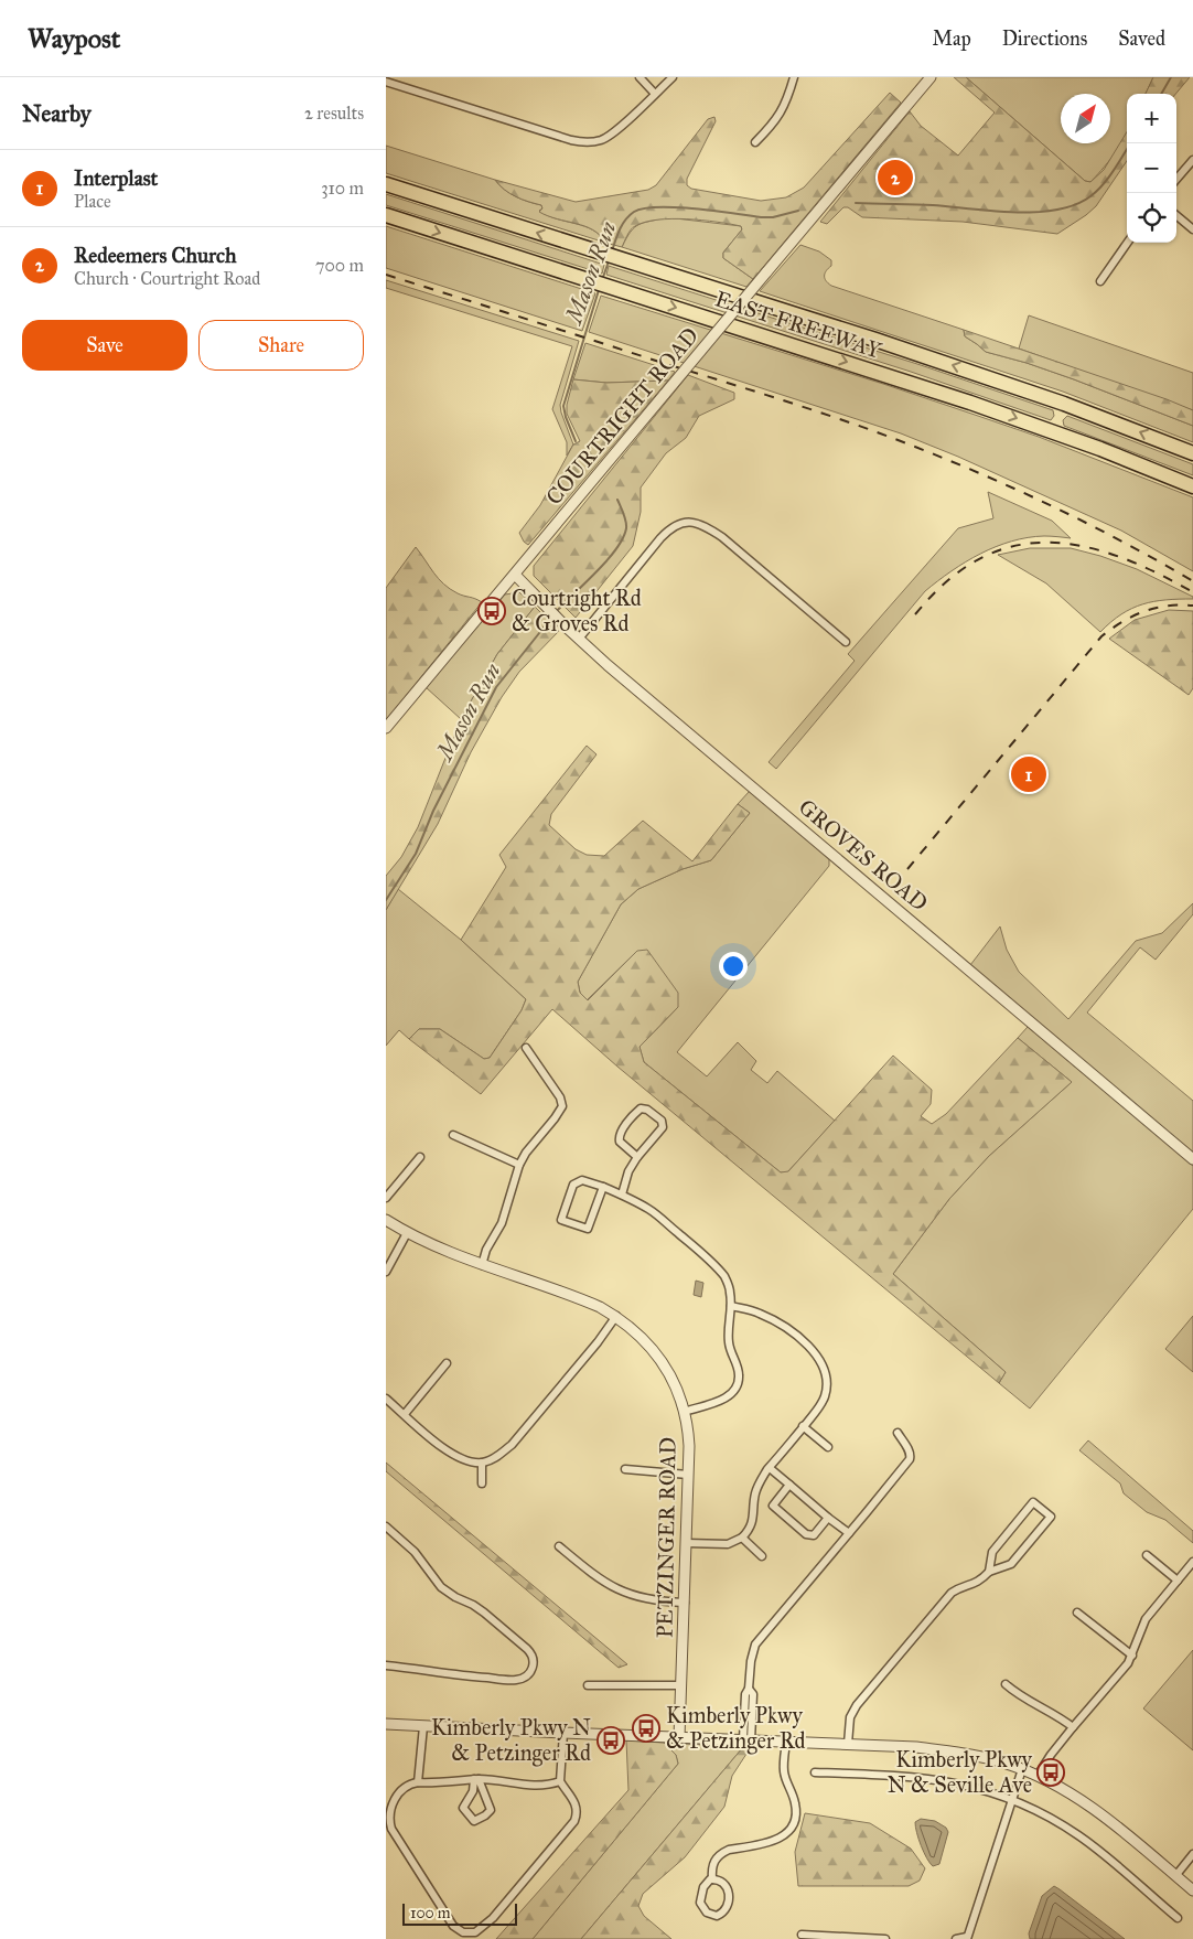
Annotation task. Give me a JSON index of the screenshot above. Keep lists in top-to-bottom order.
{
  "streets": {
    "highway": ["EAST FREEWAY"],
    "street": ["COURTRIGHT ROAD", "GROVES ROAD", "PETZINGER ROAD"]
  },
  "crossings": [
    ["COURTRIGHT ROAD", "GROVES ROAD"]
  ],
  "water": ["Mason Run"],
  "places": {
    "bus stop": [
      "Courtright Rd & Groves Rd",
      "Kimberly Pkwy & Petzinger Rd",
      "Kimberly Pkwy N & Petzinger Rd",
      "Kimberly Pkwy N & Seville Ave"
    ]
  },
  "scale_bar": "100 m",
  "north": "top right",
  "page": {
    "header": "Waypost",
    "nav": ["Map", "Directions", "Saved"],
    "heading": ["Nearby", "2 results"],
    "map_buttons": ["+", "−"],
    "list": [
      {
        "mark": "1",
        "name": "Interplast",
        "note": "Place",
        "value": "310 m"
      },
      {
        "mark": "2",
        "name": "Redeemers Church",
        "note": "Church · Courtright Road",
        "value": "700 m"
      }
    ],
    "pins": ["2", "1"],
    "buttons": ["Save", "Share"],
    "scale": "100 m"
  }
}
